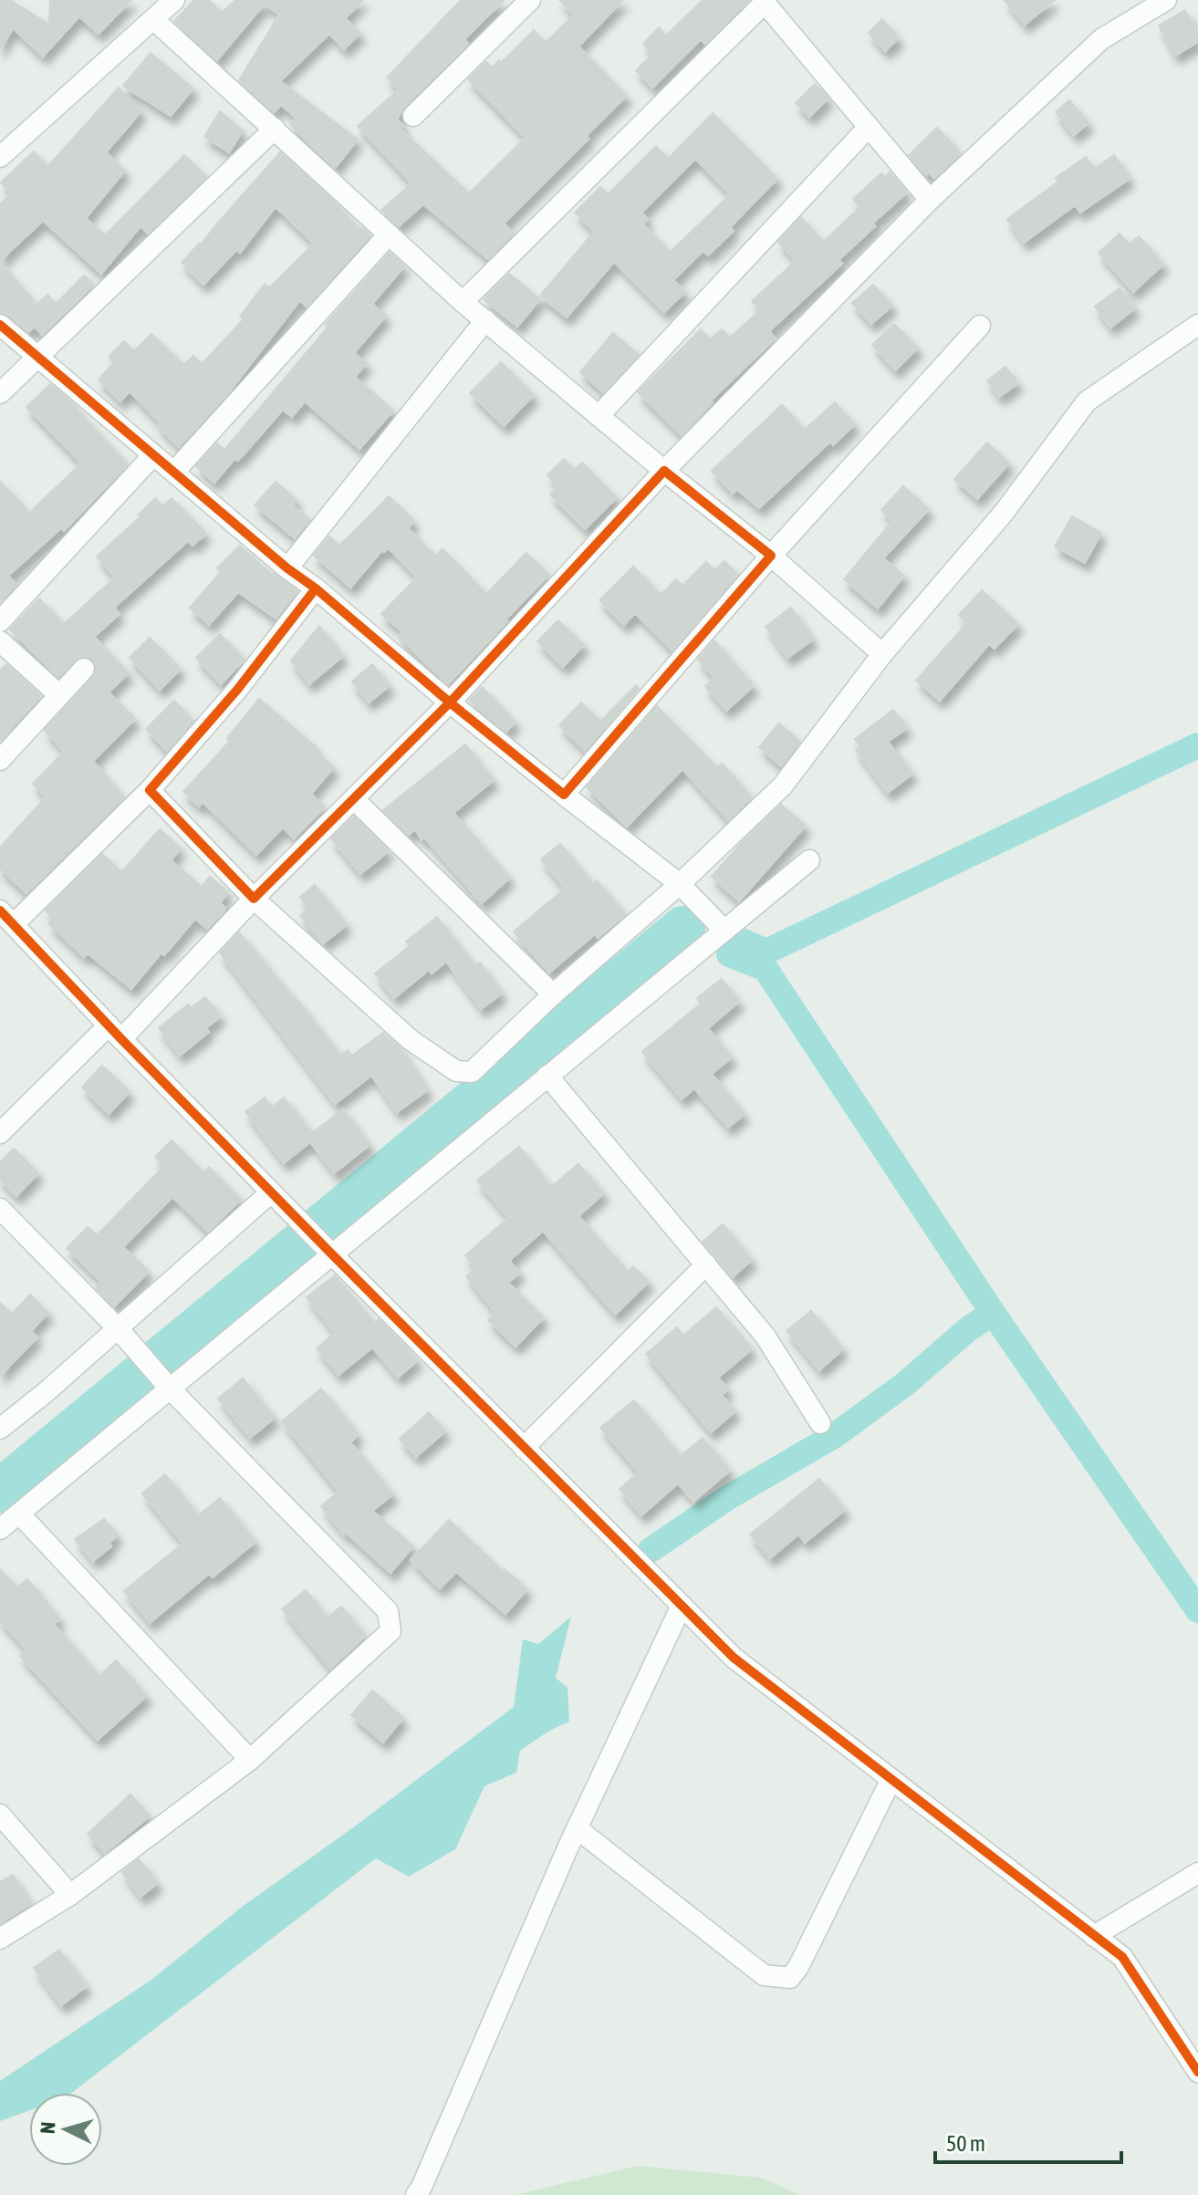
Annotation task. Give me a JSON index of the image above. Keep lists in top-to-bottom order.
{
  "scale_bar": "50 m",
  "north": "left"
}
